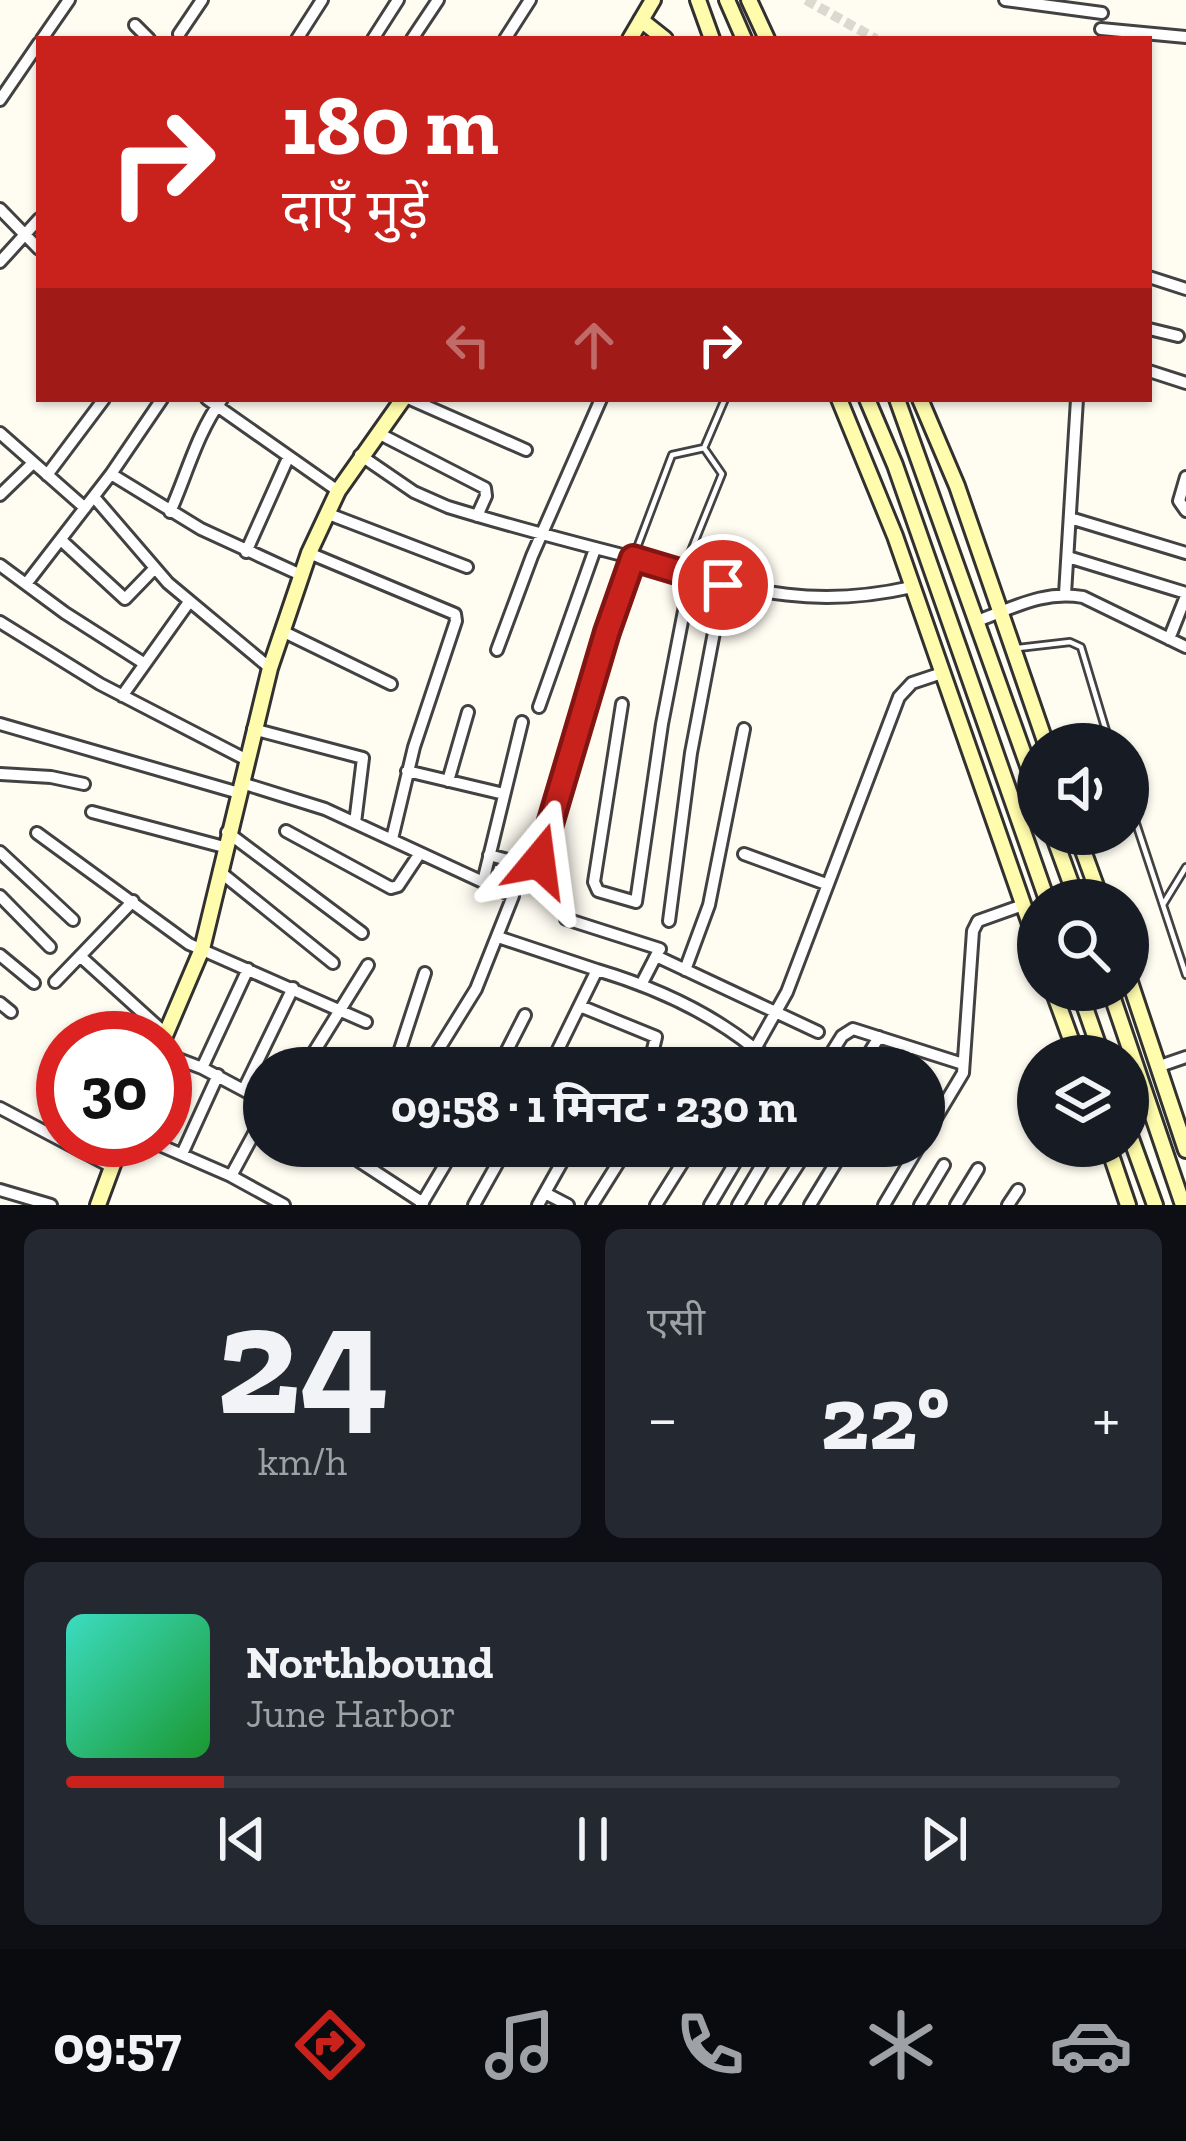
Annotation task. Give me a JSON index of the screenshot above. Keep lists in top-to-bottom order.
{
  "page": {
    "turn": ["180 m", "दाएँ मुड़ें"],
    "limit": "30",
    "trip": "09:58 · 1 मिनट · 230 m",
    "tile": [
      ["24", "km/h"],
      "एसी"
    ],
    "heat": ["−", "22°", "+"],
    "song": ["Northbound", "June Harbor"],
    "tabs": "09:57"
  }
}
